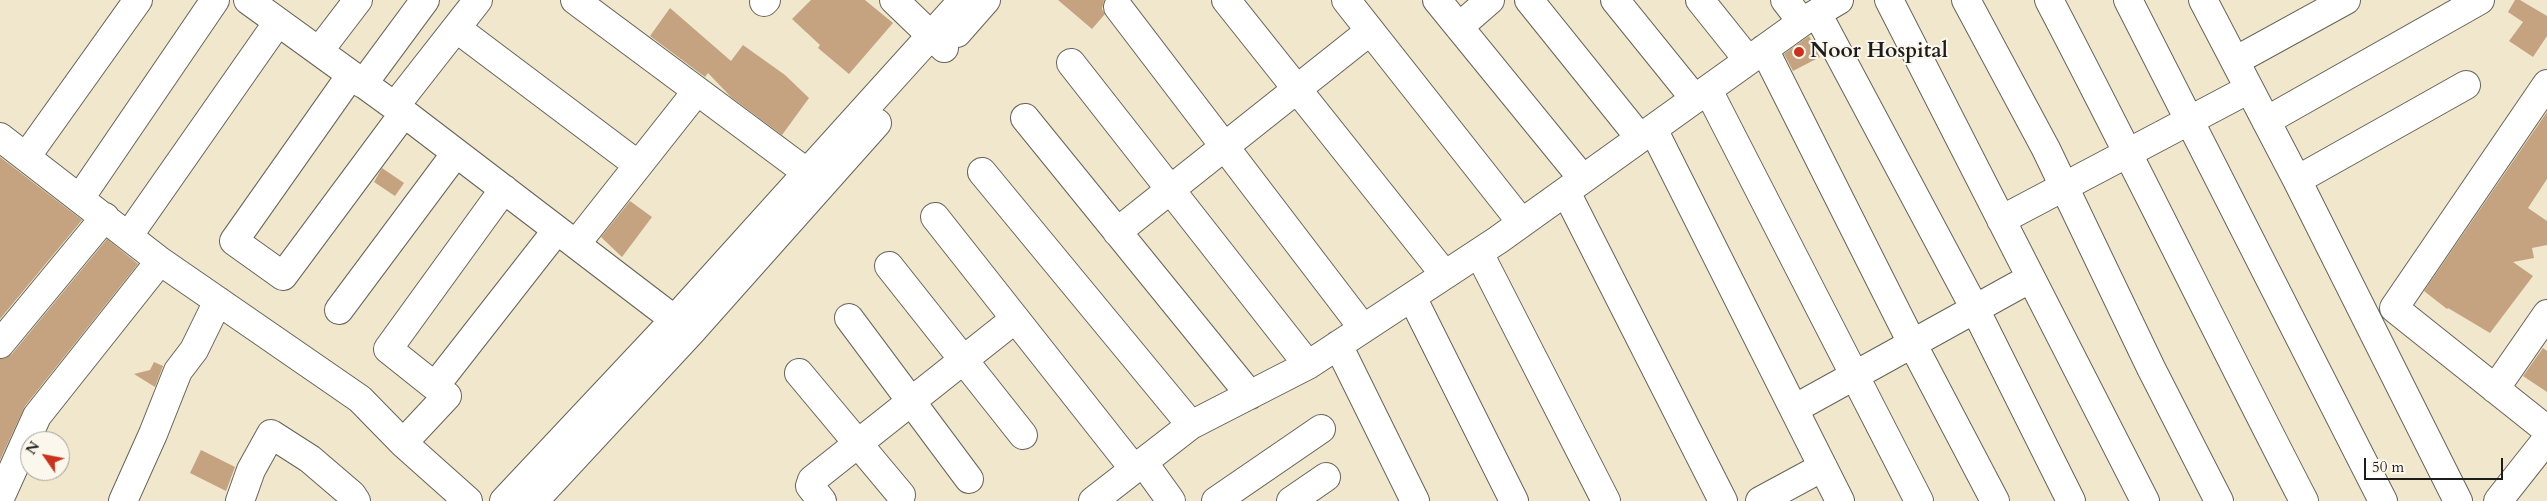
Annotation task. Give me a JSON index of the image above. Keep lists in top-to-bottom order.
{
  "places": ["Noor Hospital"],
  "scale_bar": "50 m",
  "north": "top left"
}
